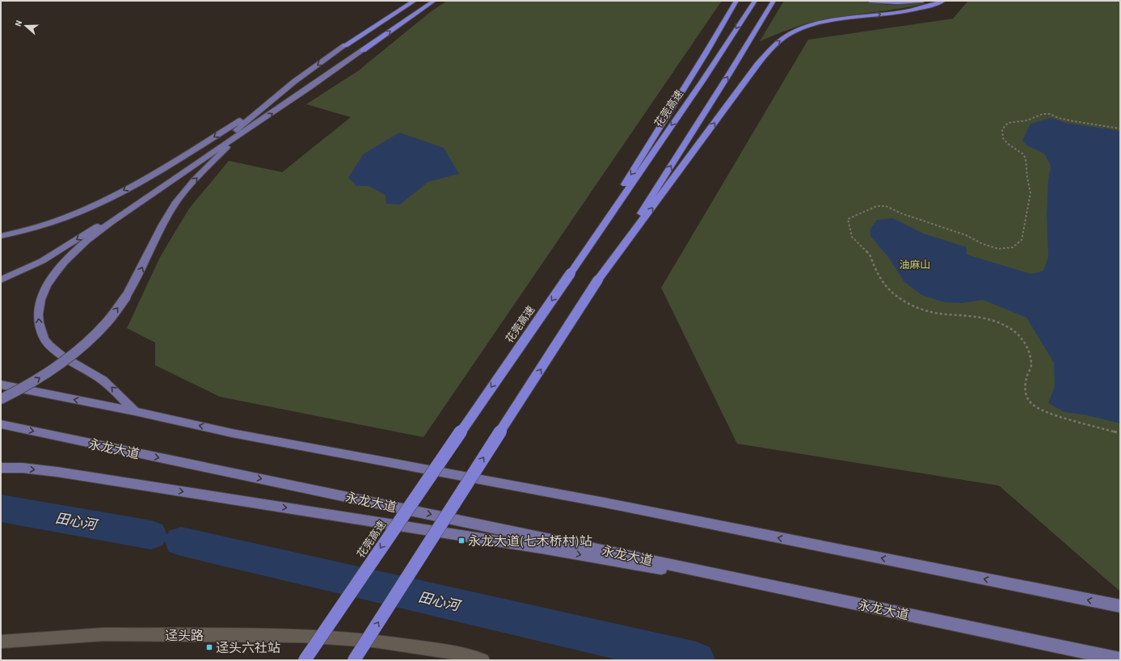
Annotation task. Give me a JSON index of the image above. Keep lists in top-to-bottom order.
{
  "streets": {
    "highway": ["花莞高速"],
    "main road": ["永龙大道"],
    "street": ["迳头路"]
  },
  "water": ["田心河"],
  "parks": ["油麻山"],
  "places": {
    "transit": ["永龙大道(七木桥村)站", "迳头六社站"]
  },
  "north": "left"
}
